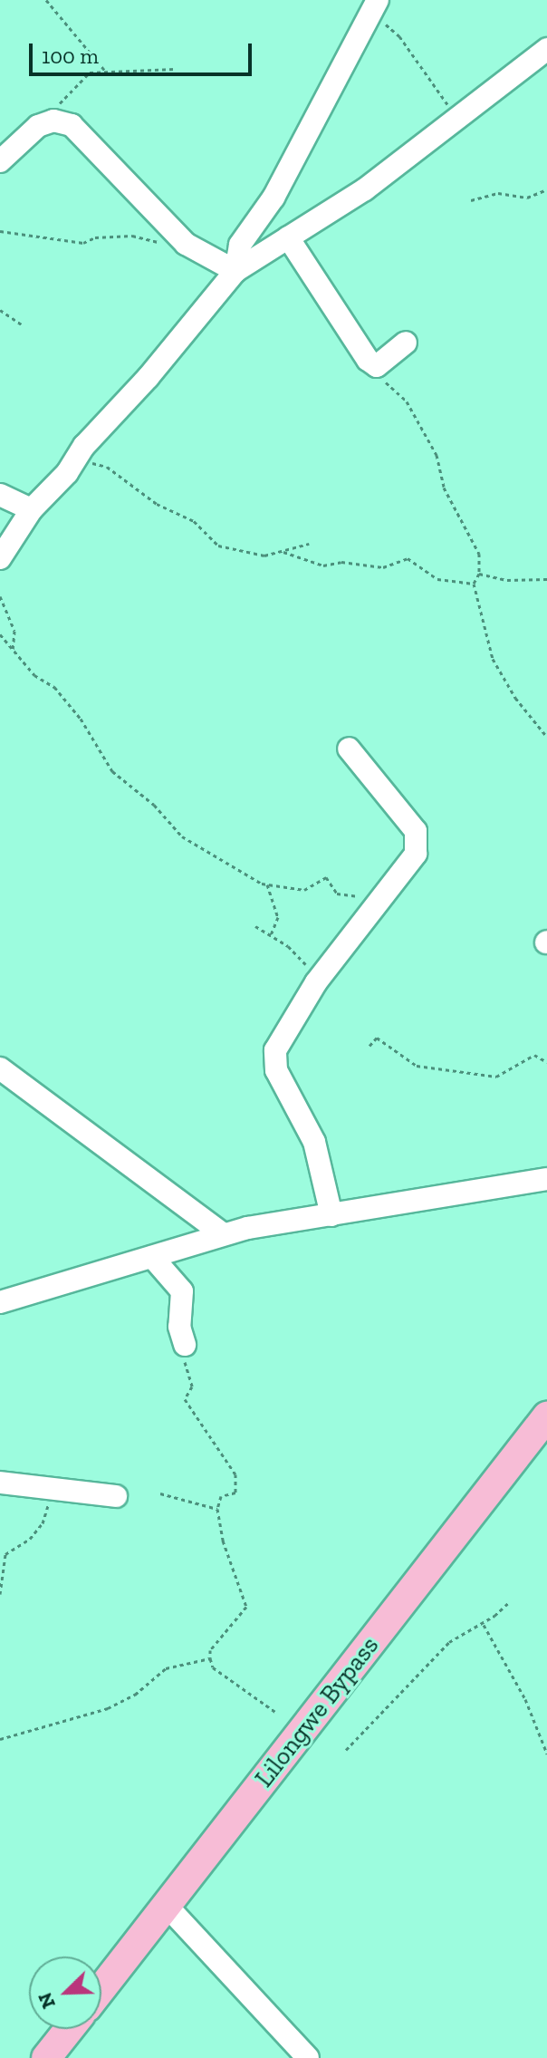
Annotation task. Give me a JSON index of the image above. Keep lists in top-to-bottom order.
{
  "streets": {
    "main road": ["Lilongwe Bypass"]
  },
  "scale_bar": "100 m",
  "north": "bottom left"
}
